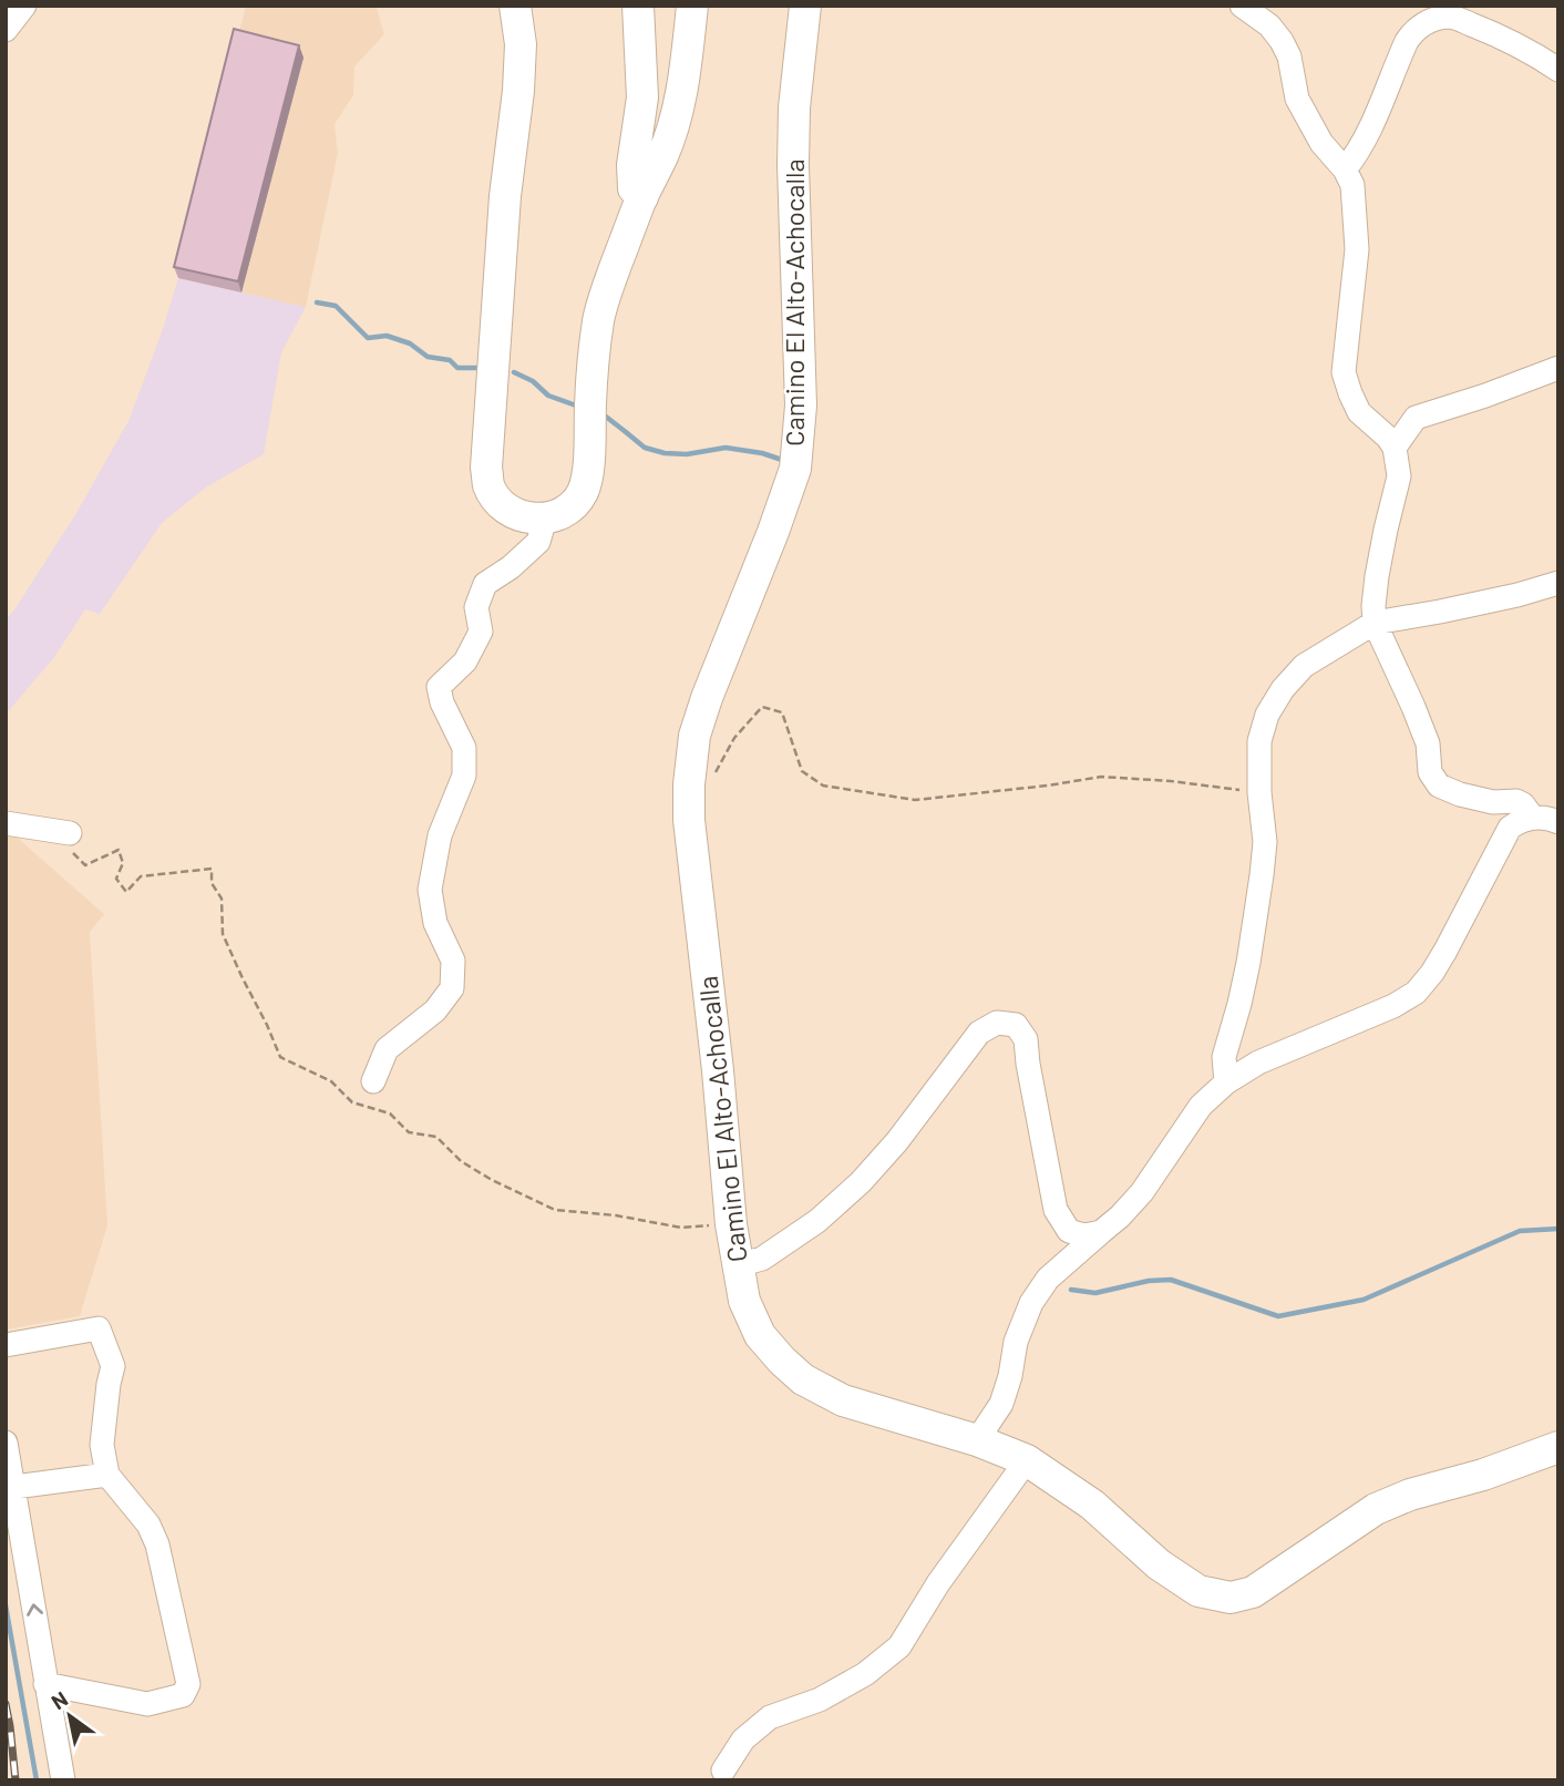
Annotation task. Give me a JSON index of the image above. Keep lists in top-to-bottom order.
{
  "streets": {
    "main road": ["Camino El Alto-Achocalla"]
  },
  "north": "top left"
}
